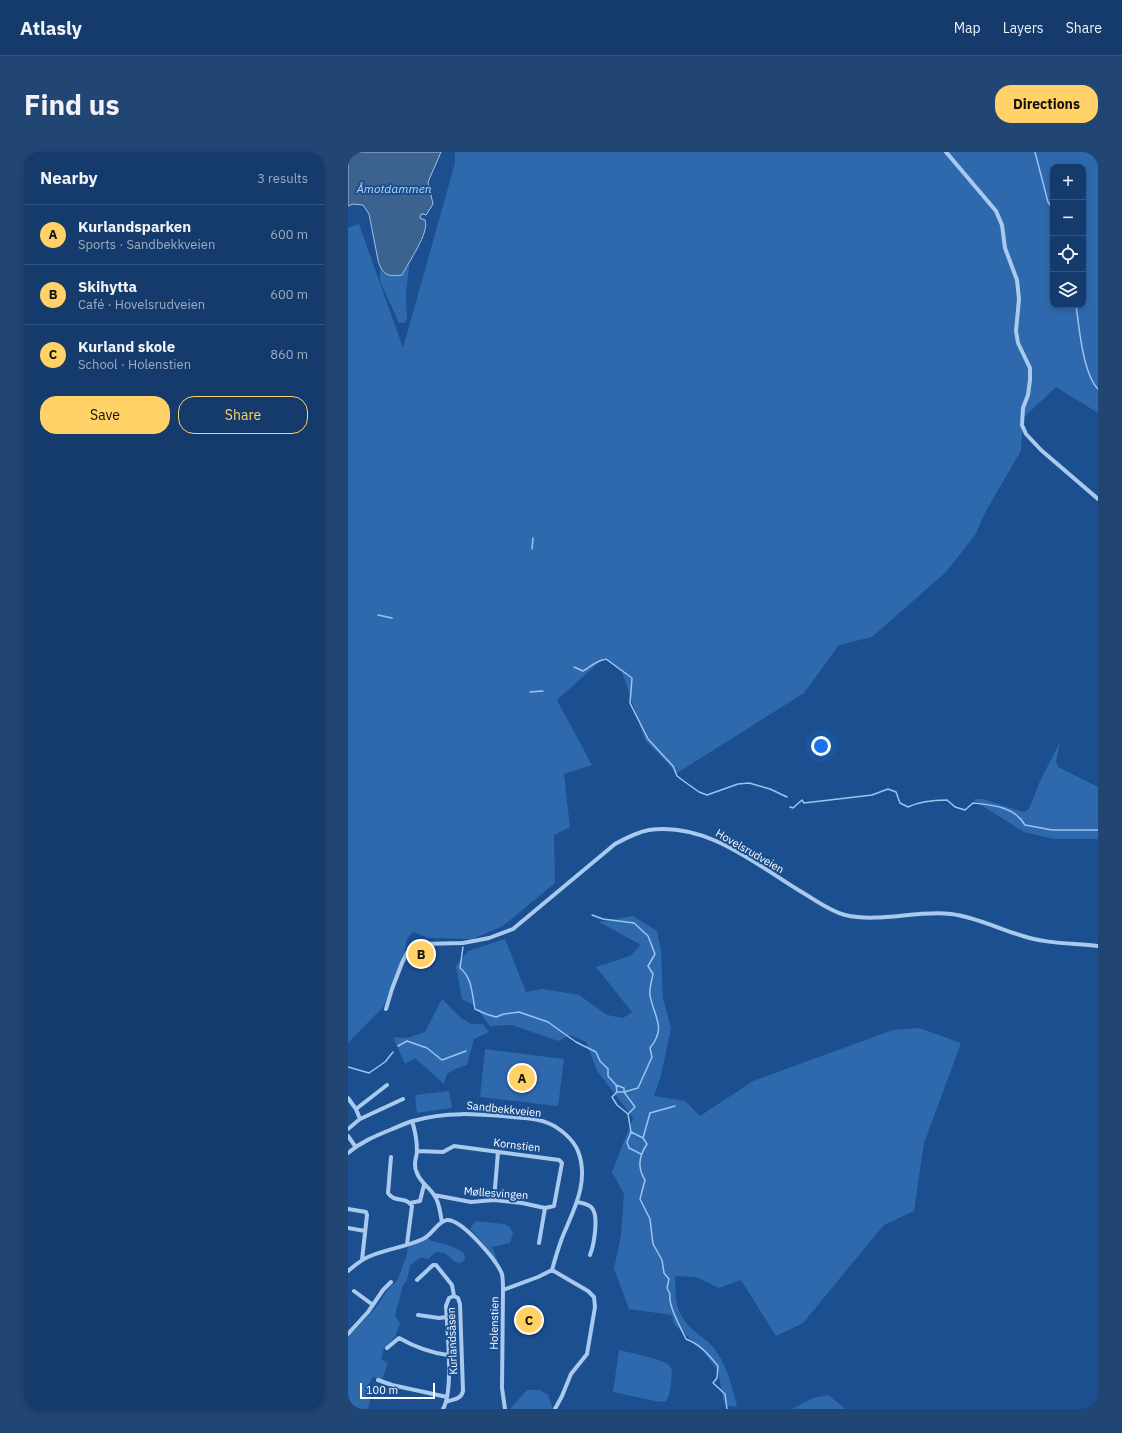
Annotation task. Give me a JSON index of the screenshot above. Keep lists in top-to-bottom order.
{
  "streets": {
    "street": [
      "Hovelsrudveien",
      "Sandbekkveien",
      "Kornstien",
      "Møllesvingen",
      "Holenstien",
      "Kurlandsåsen"
    ]
  },
  "crossings": [
    ["Sandbekkveien", "Holenstien"],
    ["Kornstien", "Møllesvingen"]
  ],
  "water": ["Åmotdammen"],
  "scale_bar": "100 m",
  "page": {
    "header": "Atlasly",
    "nav": ["Map", "Layers", "Share"],
    "buttons": [
      "Directions",
      ["Save", "Share"]
    ],
    "title": "Find us",
    "heading": ["Nearby", "3 results"],
    "map_buttons": ["+", "−"],
    "list": [
      {
        "mark": "A",
        "name": "Kurlandsparken",
        "note": "Sports · Sandbekkveien",
        "value": "600 m"
      },
      {
        "mark": "B",
        "name": "Skihytta",
        "note": "Café · Hovelsrudveien",
        "value": "600 m"
      },
      {
        "mark": "C",
        "name": "Kurland skole",
        "note": "School · Holenstien",
        "value": "860 m"
      }
    ],
    "pins": ["B", "A", "C"],
    "scale": "100 m"
  }
}
